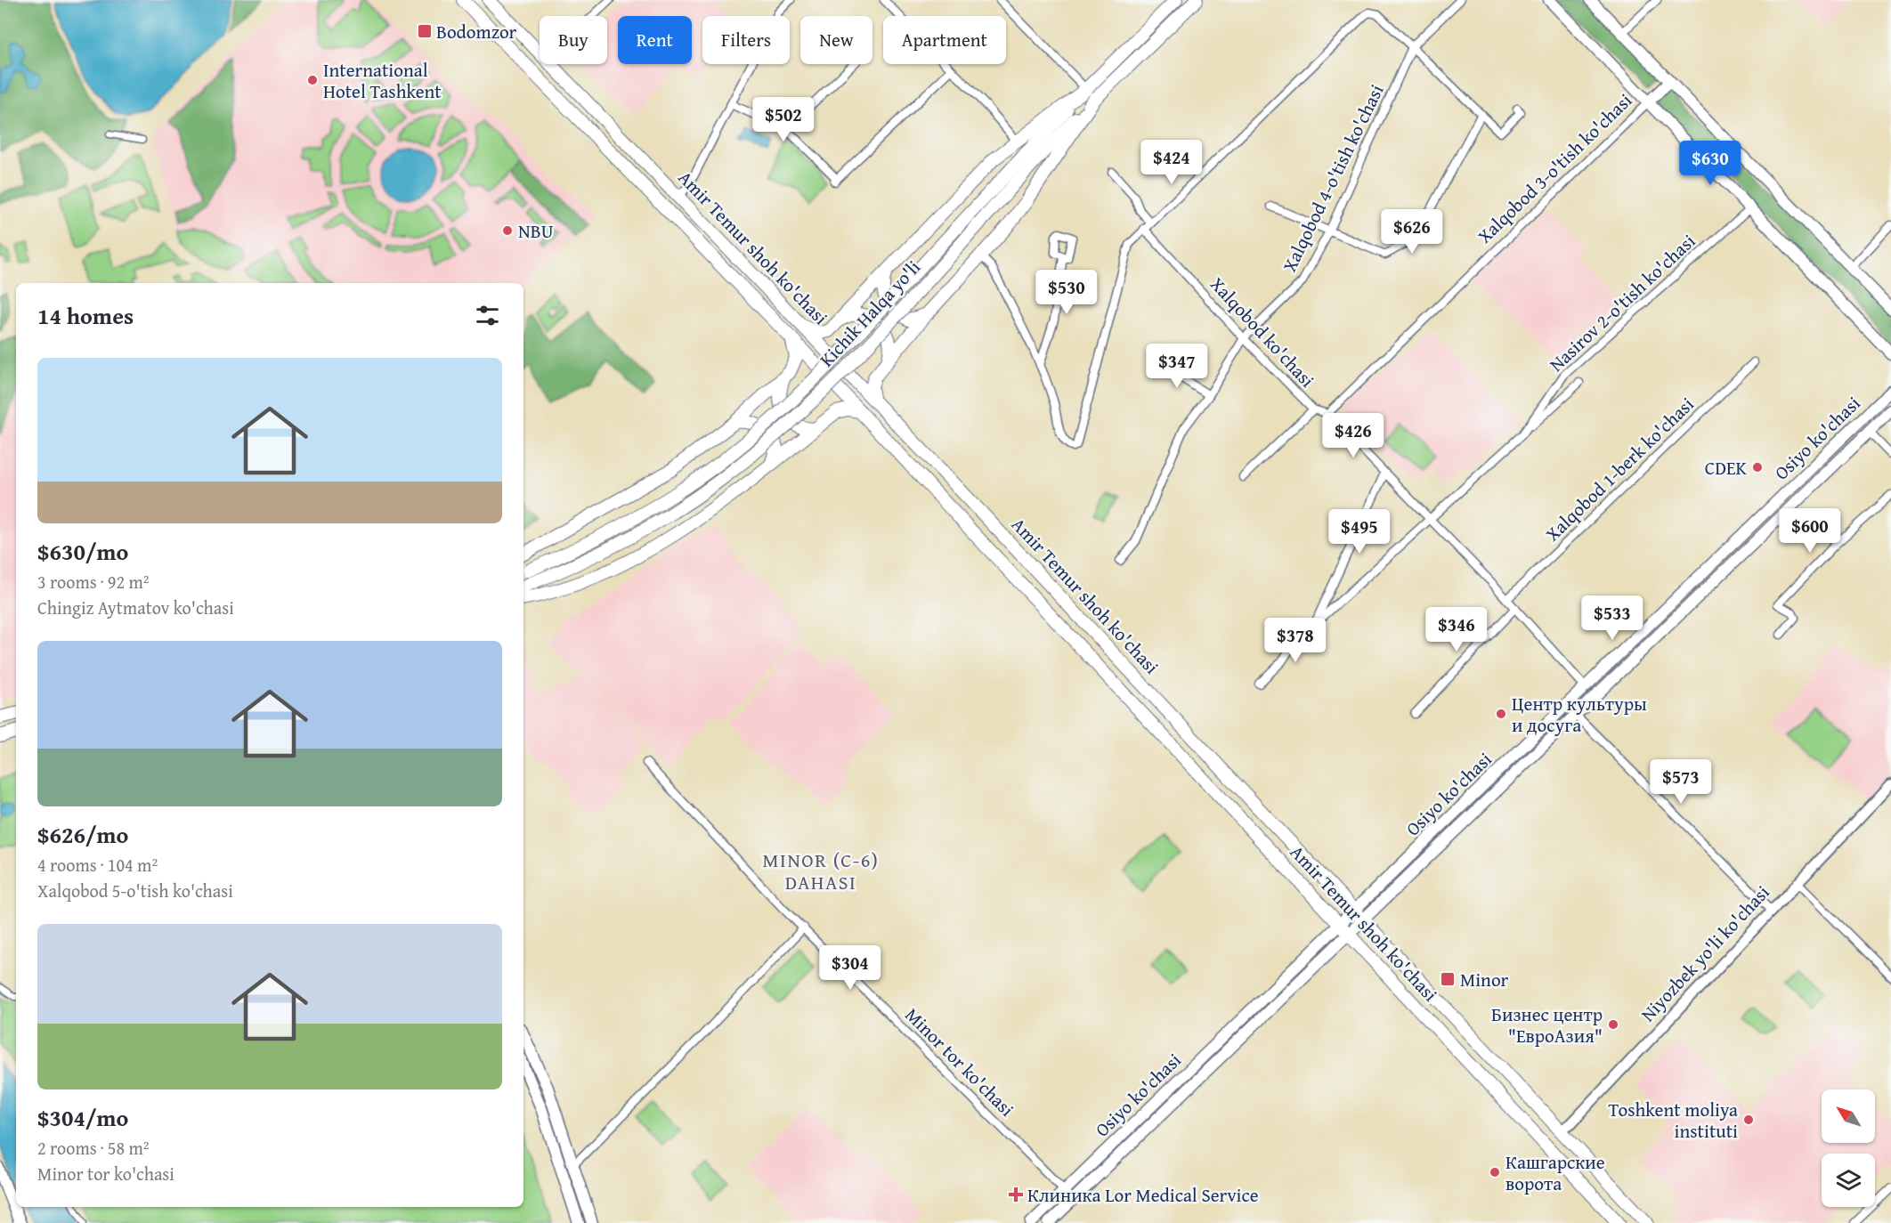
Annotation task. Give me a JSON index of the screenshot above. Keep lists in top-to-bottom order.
{
  "streets": {
    "main road": [
      "Xalqobod 3-o'tish ko'chasi",
      "Amir Temur shoh ko'chasi",
      "Kichik Halqa yo'li",
      "Osiyo ko'chasi",
      "Niyozbek yo'li ko'chasi"
    ],
    "street": [
      "Xalqobod 4-o'tish ko'chasi",
      "Nasirov 2-o'tish ko'chasi",
      "Xalqobod ko'chasi",
      "Xalqobod 1-berk ko'chasi",
      "Minor tor ko'chasi"
    ]
  },
  "crossings": [
    ["Xalqobod 3-o'tish ko'chasi", "Xalqobod ko'chasi"],
    ["Xalqobod 4-o'tish ko'chasi", "Xalqobod ko'chasi"],
    ["Amir Temur shoh ko'chasi", "Osiyo ko'chasi"],
    ["Amir Temur shoh ko'chasi", "Niyozbek yo'li ko'chasi"],
    ["Nasirov 2-o'tish ko'chasi", "Xalqobod ko'chasi"],
    ["Xalqobod ko'chasi", "Osiyo ko'chasi"],
    ["Xalqobod ko'chasi", "Xalqobod 1-berk ko'chasi"],
    ["Osiyo ko'chasi", "Minor tor ko'chasi"]
  ],
  "districts": ["MINOR (C-6) DAHASI"],
  "places": {
    "transit": ["Bodomzor", "Minor"],
    "other": [
      "International Hotel Tashkent",
      "NBU",
      "CDEK",
      "Центр культуры и досуга",
      "Бизнес центр \"ЕвроАзия\"",
      "Toshkent moliya instituti",
      "Кашгарские ворота"
    ],
    "health": ["Клиника Lor Medical Service"]
  },
  "north": "top left",
  "page": {
    "chip": [
      "Buy",
      "Rent",
      "Filters",
      "New",
      "Apartment"
    ],
    "price": [
      "$502",
      "$424",
      "$630",
      "$626",
      "$530",
      "$347",
      "$426",
      "$600",
      "$495",
      "$533",
      "$346",
      "$378",
      "$573",
      "$304"
    ],
    "heading": "14 homes",
    "list": [
      {
        "name": "$630/mo",
        "note": "3 rooms · 92 m² · Chingiz Aytmatov ko'chasi"
      },
      {
        "name": "$626/mo",
        "note": "4 rooms · 104 m² · Xalqobod 5-o'tish ko'chasi"
      },
      {
        "name": "$304/mo",
        "note": "2 rooms · 58 m² · Minor tor ko'chasi"
      }
    ]
  }
}
